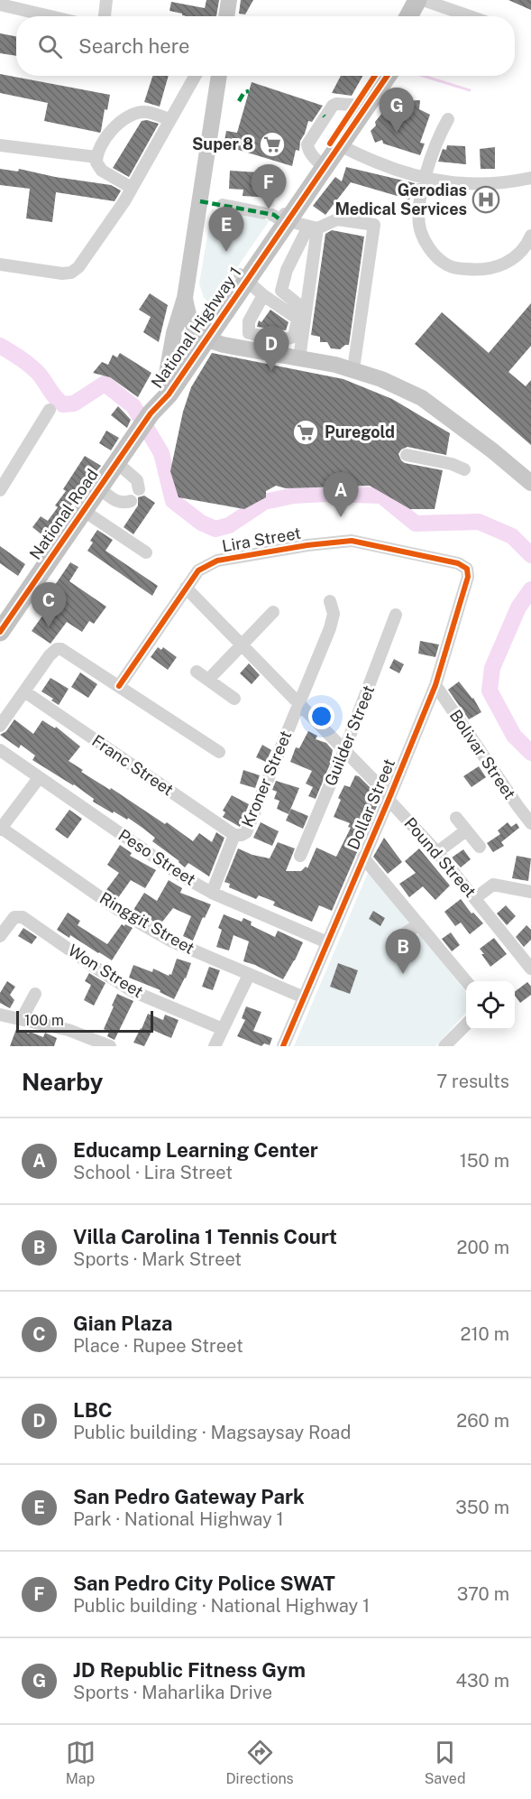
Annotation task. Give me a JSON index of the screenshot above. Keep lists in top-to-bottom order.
{
  "streets": {
    "highway": ["National Highway 1", "National Road"],
    "street": [
      "Lira Street",
      "Guilder Street",
      "Bolivar Street",
      "Franc Street",
      "Kroner Street",
      "Dollar Street",
      "Peso Street",
      "Pound Street",
      "Ringgit Street",
      "Won Street"
    ]
  },
  "crossings": [
    ["National Highway 1", "National Road"],
    ["Lira Street", "Dollar Street"],
    ["Lira Street", "Pound Street"],
    ["Guilder Street", "Pound Street"],
    ["Bolivar Street", "Dollar Street"],
    ["Franc Street", "Kroner Street"],
    ["Kroner Street", "Peso Street"],
    ["Kroner Street", "Pound Street"],
    ["Dollar Street", "Peso Street"],
    ["Dollar Street", "Pound Street"],
    ["Dollar Street", "Ringgit Street"]
  ],
  "places": {
    "supermarket": ["Super 8", "Puregold"],
    "hospital": ["Gerodias Medical Services"]
  },
  "scale_bar": "100 m",
  "page": {
    "search": "Search here",
    "pins": [
      "G",
      "F",
      "E",
      "D",
      "A",
      "C",
      "B"
    ],
    "scale": "100 m",
    "heading": ["Nearby", "7 results"],
    "list": [
      {
        "mark": "A",
        "name": "Educamp Learning Center",
        "note": "School · Lira Street",
        "value": "150 m"
      },
      {
        "mark": "B",
        "name": "Villa Carolina 1 Tennis Court",
        "note": "Sports · Mark Street",
        "value": "200 m"
      },
      {
        "mark": "C",
        "name": "Gian Plaza",
        "note": "Place · Rupee Street",
        "value": "210 m"
      },
      {
        "mark": "D",
        "name": "LBC",
        "note": "Public building · Magsaysay Road",
        "value": "260 m"
      },
      {
        "mark": "E",
        "name": "San Pedro Gateway Park",
        "note": "Park · National Highway 1",
        "value": "350 m"
      },
      {
        "mark": "F",
        "name": "San Pedro City Police SWAT",
        "note": "Public building · National Highway 1",
        "value": "370 m"
      },
      {
        "mark": "G",
        "name": "JD Republic Fitness Gym",
        "note": "Sports · Maharlika Drive",
        "value": "430 m"
      }
    ],
    "nav": ["Map", "Directions", "Saved"]
  }
}
